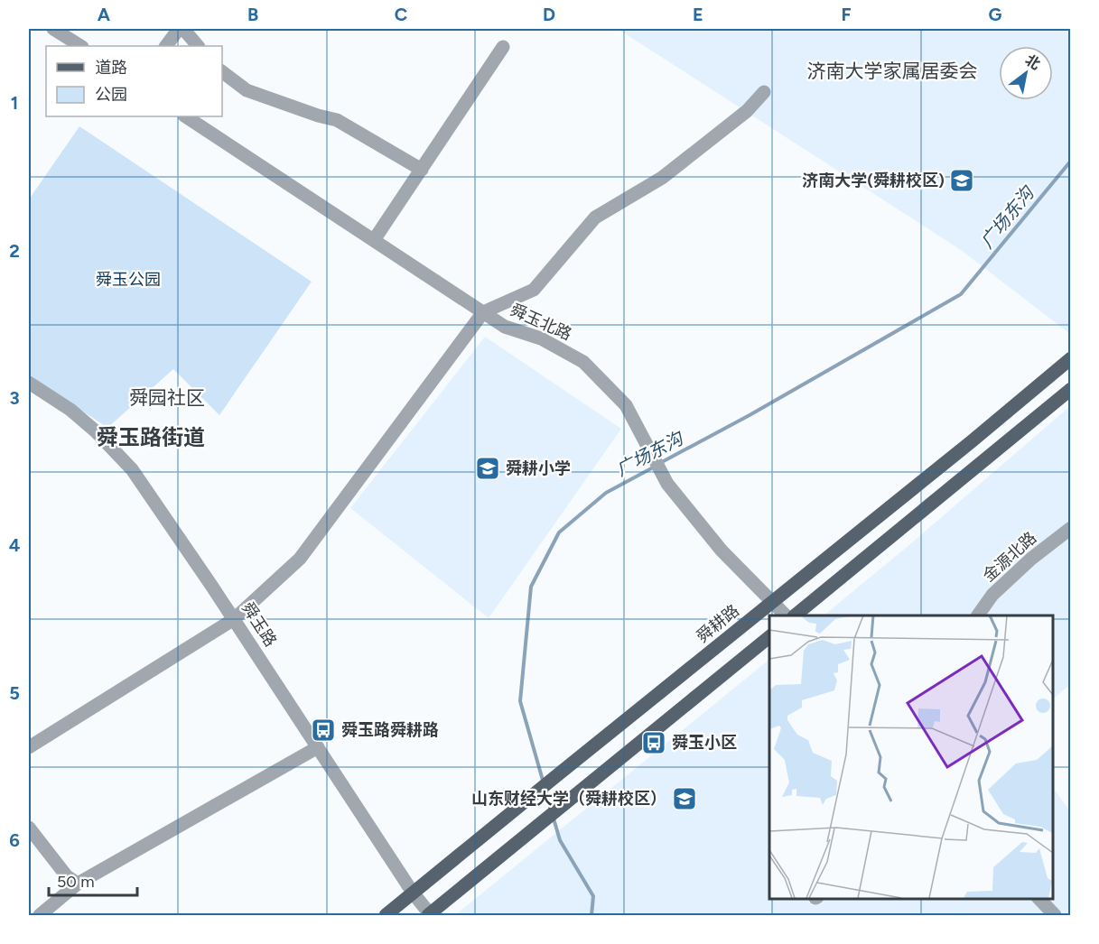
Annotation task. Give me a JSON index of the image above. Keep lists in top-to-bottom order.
{
  "streets": {
    "main road": ["舜耕路"],
    "street": ["舜玉北路", "金源北路", "舜玉路"]
  },
  "crossings": [
    ["舜玉北路", "舜耕路"],
    ["舜耕路", "舜玉路"]
  ],
  "districts": ["济南大学家属居委会", "舜园社区", "舜玉路街道"],
  "water": ["广场东沟"],
  "parks": ["舜玉公园"],
  "places": {
    "school or university": ["济南大学(舜耕校区)", "舜耕小学", "山东财经大学（舜耕校区）"],
    "bus stop": ["舜玉路舜耕路", "舜玉小区"]
  },
  "legend": ["道路", "公园"],
  "scale_bar": "50 m",
  "north": "top right",
  "grid": {
    "columns": [
      "A",
      "B",
      "C",
      "D",
      "E",
      "F",
      "G"
    ],
    "rows": [
      "1",
      "2",
      "3",
      "4",
      "5",
      "6"
    ]
  }
}
